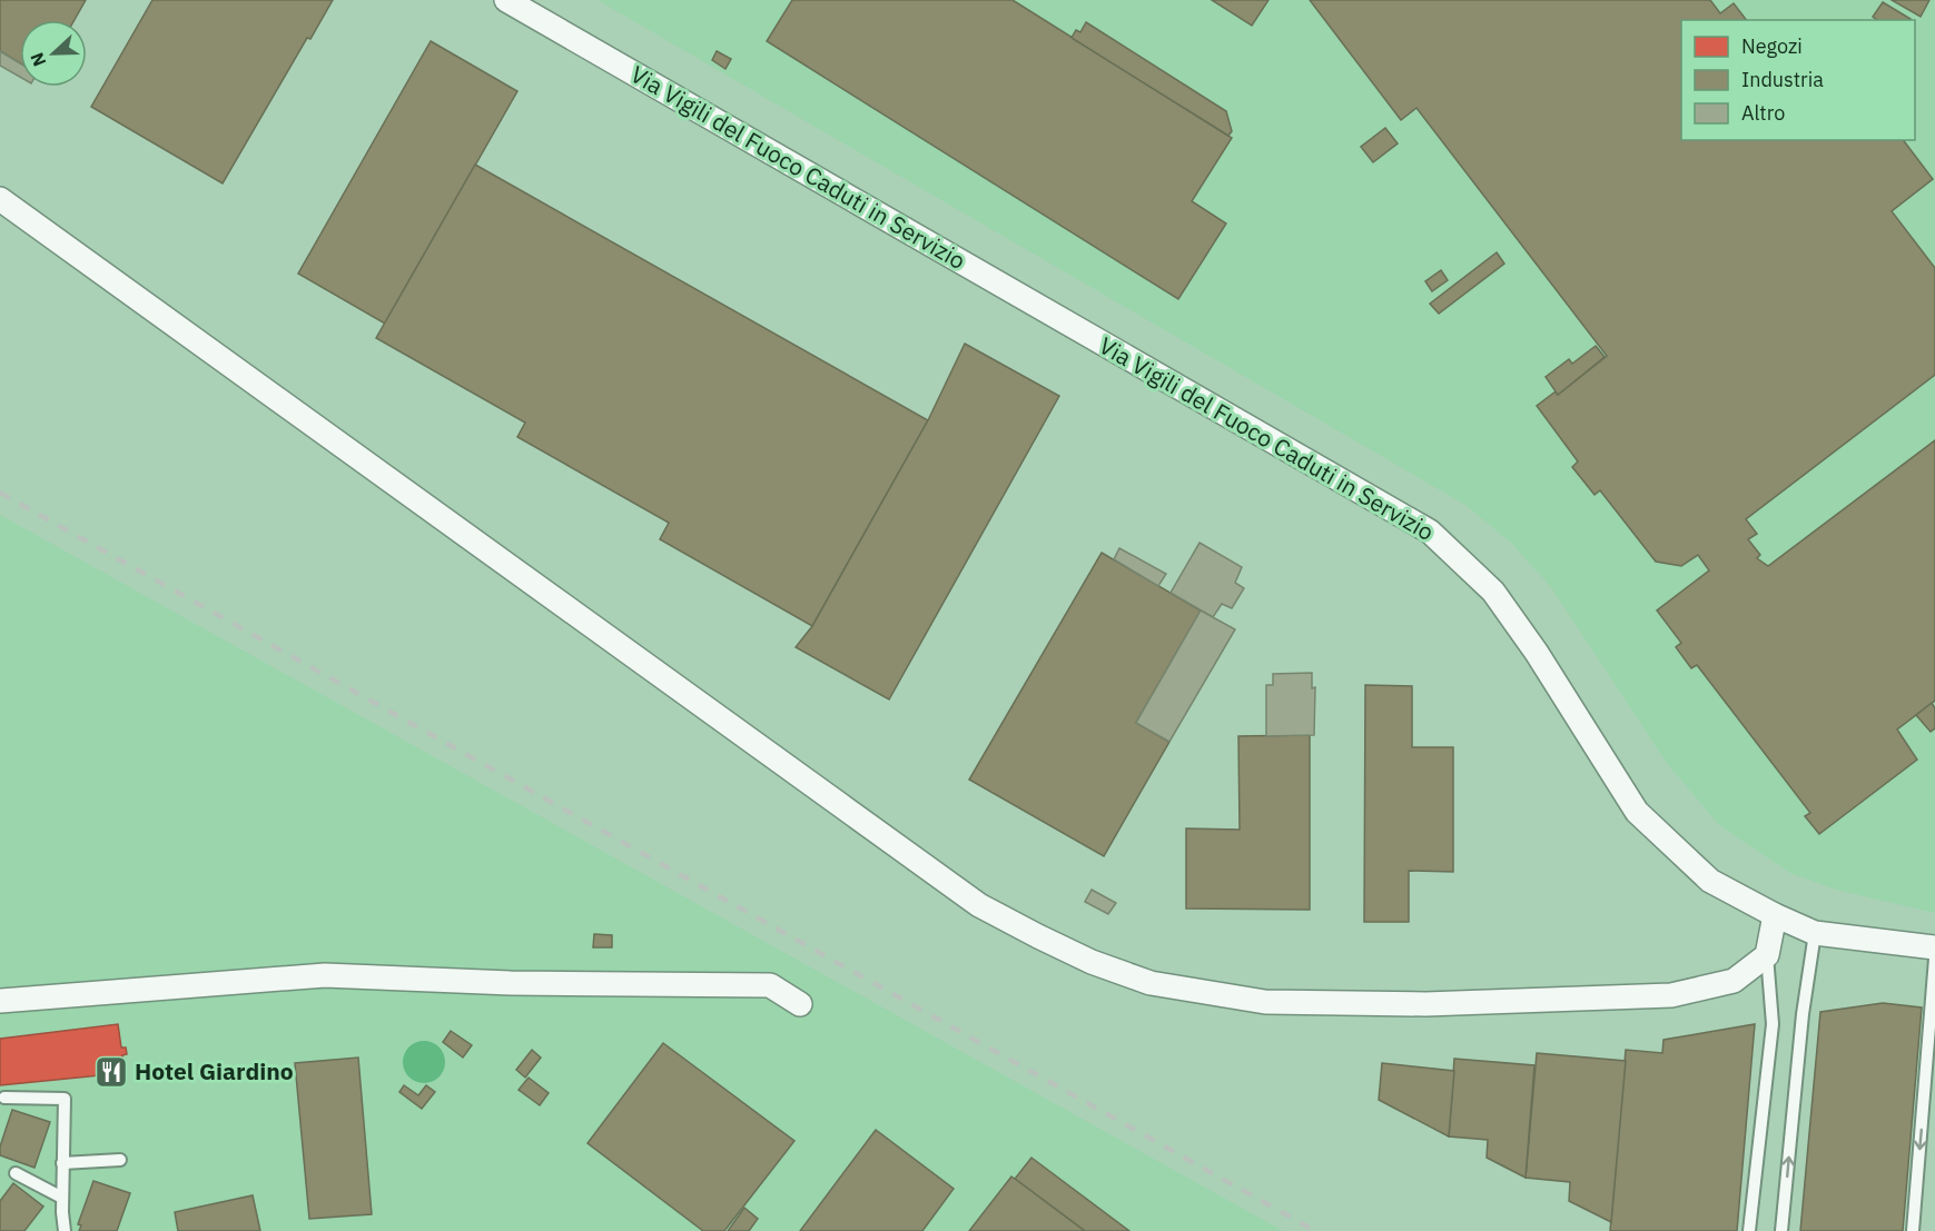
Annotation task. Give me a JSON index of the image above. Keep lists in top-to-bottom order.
{
  "streets": {
    "street": ["Via Vigili del Fuoco Caduti in Servizio"]
  },
  "places": {
    "restaurant": ["Hotel Giardino"]
  },
  "legend": ["Negozi", "Industria", "Altro"],
  "north": "left"
}
